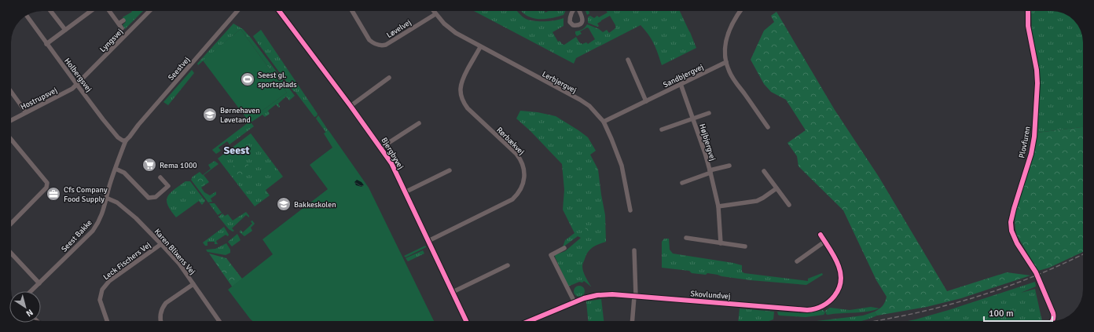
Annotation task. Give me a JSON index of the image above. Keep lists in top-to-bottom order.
{
  "streets": {
    "street": [
      "Løvelvej",
      "Lyngsvej",
      "Seestvej",
      "Holbergsvej",
      "Sandbjergvej",
      "Lerbjergvej",
      "Hostrupsvej",
      "Rørbækvej",
      "Højbjergvej",
      "Plovfuren",
      "Bjergbyvej",
      "Seest Bakke",
      "Karen Blixens Vej",
      "Leck Fischers Vej",
      "Skovlundvej"
    ]
  },
  "crossings": [
    ["Løvelvej", "Lerbjergvej"],
    ["Lyngsvej", "Holbergsvej"],
    ["Lyngsvej", "Hostrupsvej"],
    ["Seestvej", "Holbergsvej"],
    ["Seestvej", "Seest Bakke"],
    ["Holbergsvej", "Hostrupsvej"],
    ["Holbergsvej", "Seest Bakke"],
    ["Sandbjergvej", "Lerbjergvej"],
    ["Sandbjergvej", "Højbjergvej"],
    ["Lerbjergvej", "Rørbækvej"],
    ["Rørbækvej", "Bjergbyvej"],
    ["Seest Bakke", "Karen Blixens Vej"],
    ["Karen Blixens Vej", "Leck Fischers Vej"]
  ],
  "districts": ["Seest"],
  "places": {
    "sports": ["Seest gl. sportsplads"],
    "school or university": ["Børnehaven Løvetand", "Bakkeskolen"],
    "supermarket": ["Rema 1000"],
    "office": ["Cfs Company Food Supply"]
  },
  "scale_bar": "100 m",
  "north": "bottom right"
}
